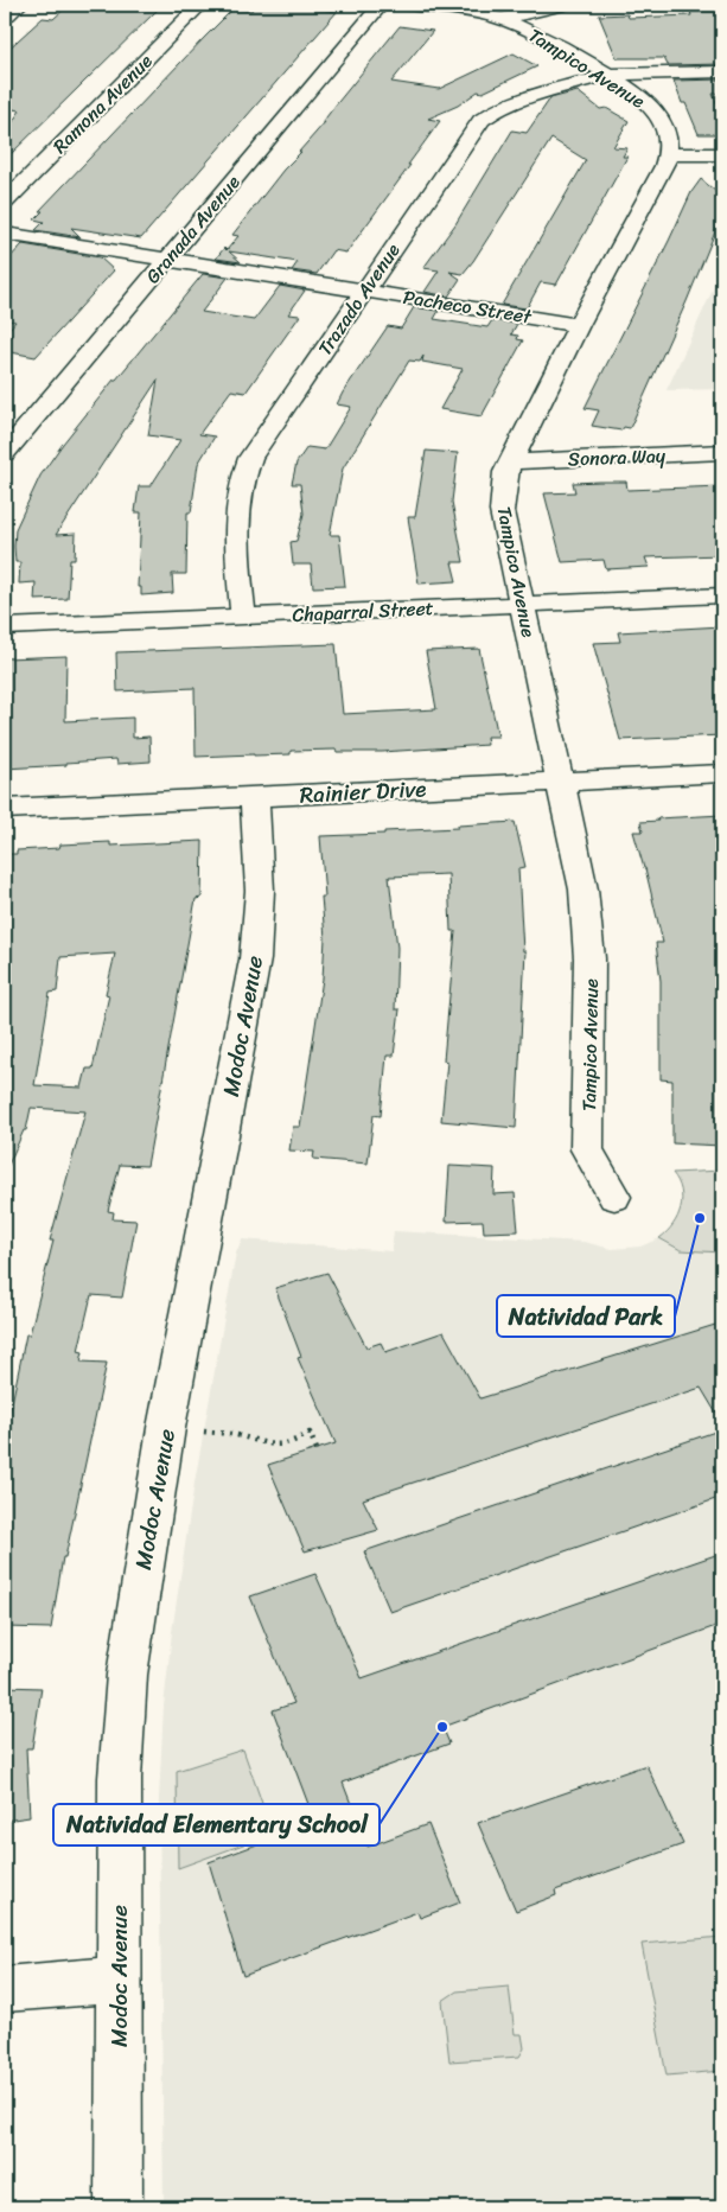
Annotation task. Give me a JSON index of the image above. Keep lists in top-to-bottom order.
{
  "streets": {
    "street": [
      "Tampico Avenue",
      "Ramona Avenue",
      "Granada Avenue",
      "Trazado Avenue",
      "Pacheco Street",
      "Sonora Way",
      "Chaparral Street",
      "Rainier Drive",
      "Modoc Avenue"
    ]
  },
  "crossings": [
    ["Tampico Avenue", "Trazado Avenue"],
    ["Tampico Avenue", "Pacheco Street"],
    ["Tampico Avenue", "Sonora Way"],
    ["Tampico Avenue", "Chaparral Street"],
    ["Tampico Avenue", "Rainier Drive"],
    ["Granada Avenue", "Pacheco Street"],
    ["Trazado Avenue", "Pacheco Street"],
    ["Trazado Avenue", "Chaparral Street"],
    ["Rainier Drive", "Modoc Avenue"]
  ],
  "places": ["Natividad Park", "Natividad Elementary School"]
}
